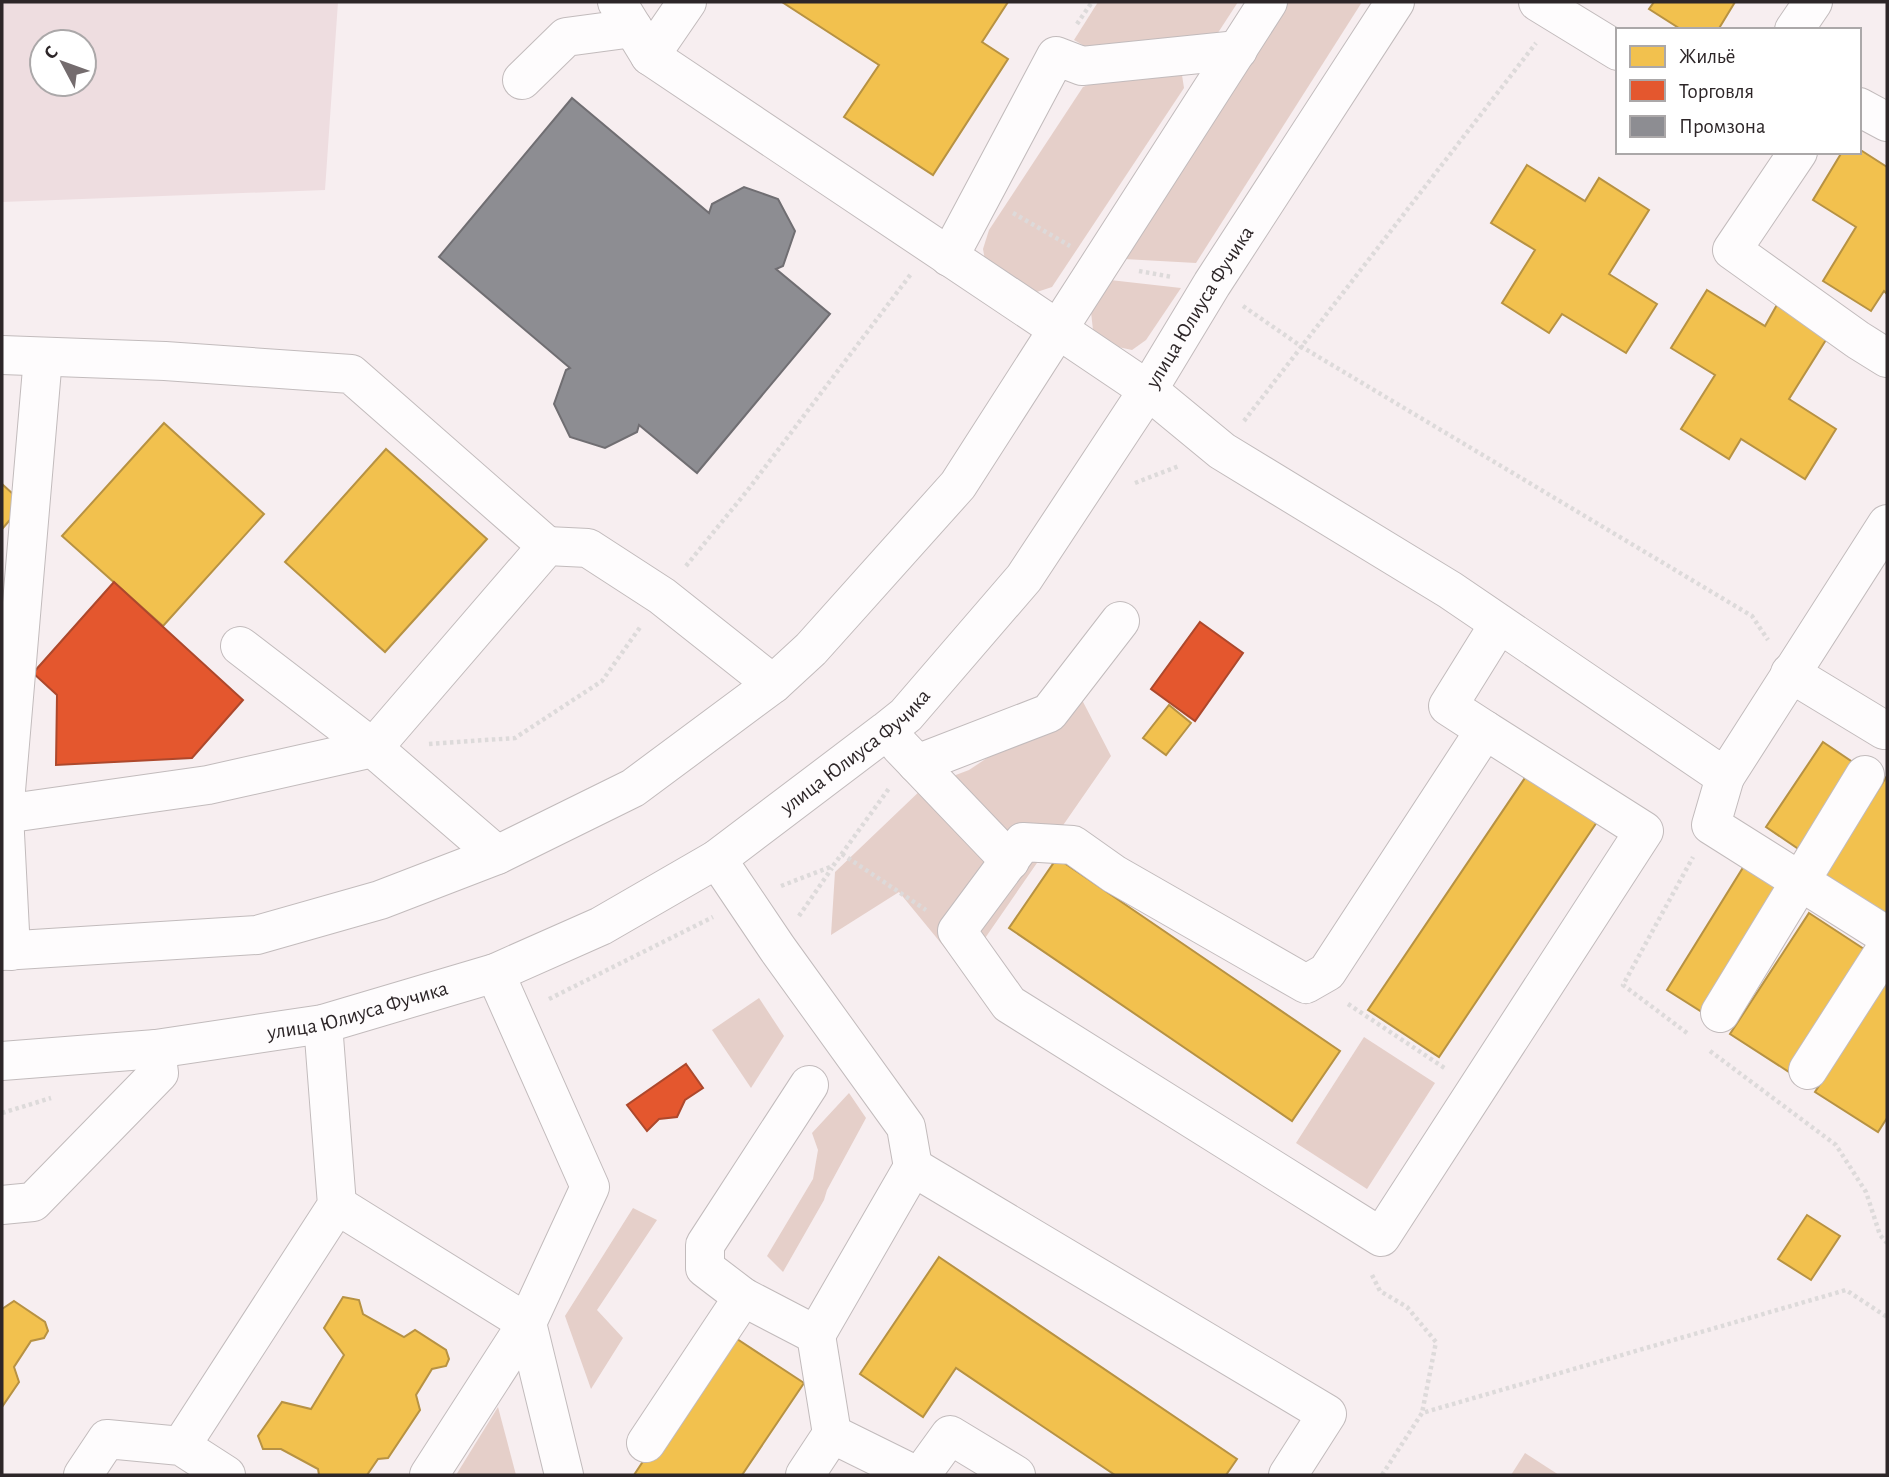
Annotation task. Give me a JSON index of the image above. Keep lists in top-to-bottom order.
{
  "streets": {
    "main road": ["улица Юлиуса Фучика"]
  },
  "legend": ["Жильё", "Торговля", "Промзона"],
  "north": "top left"
}
